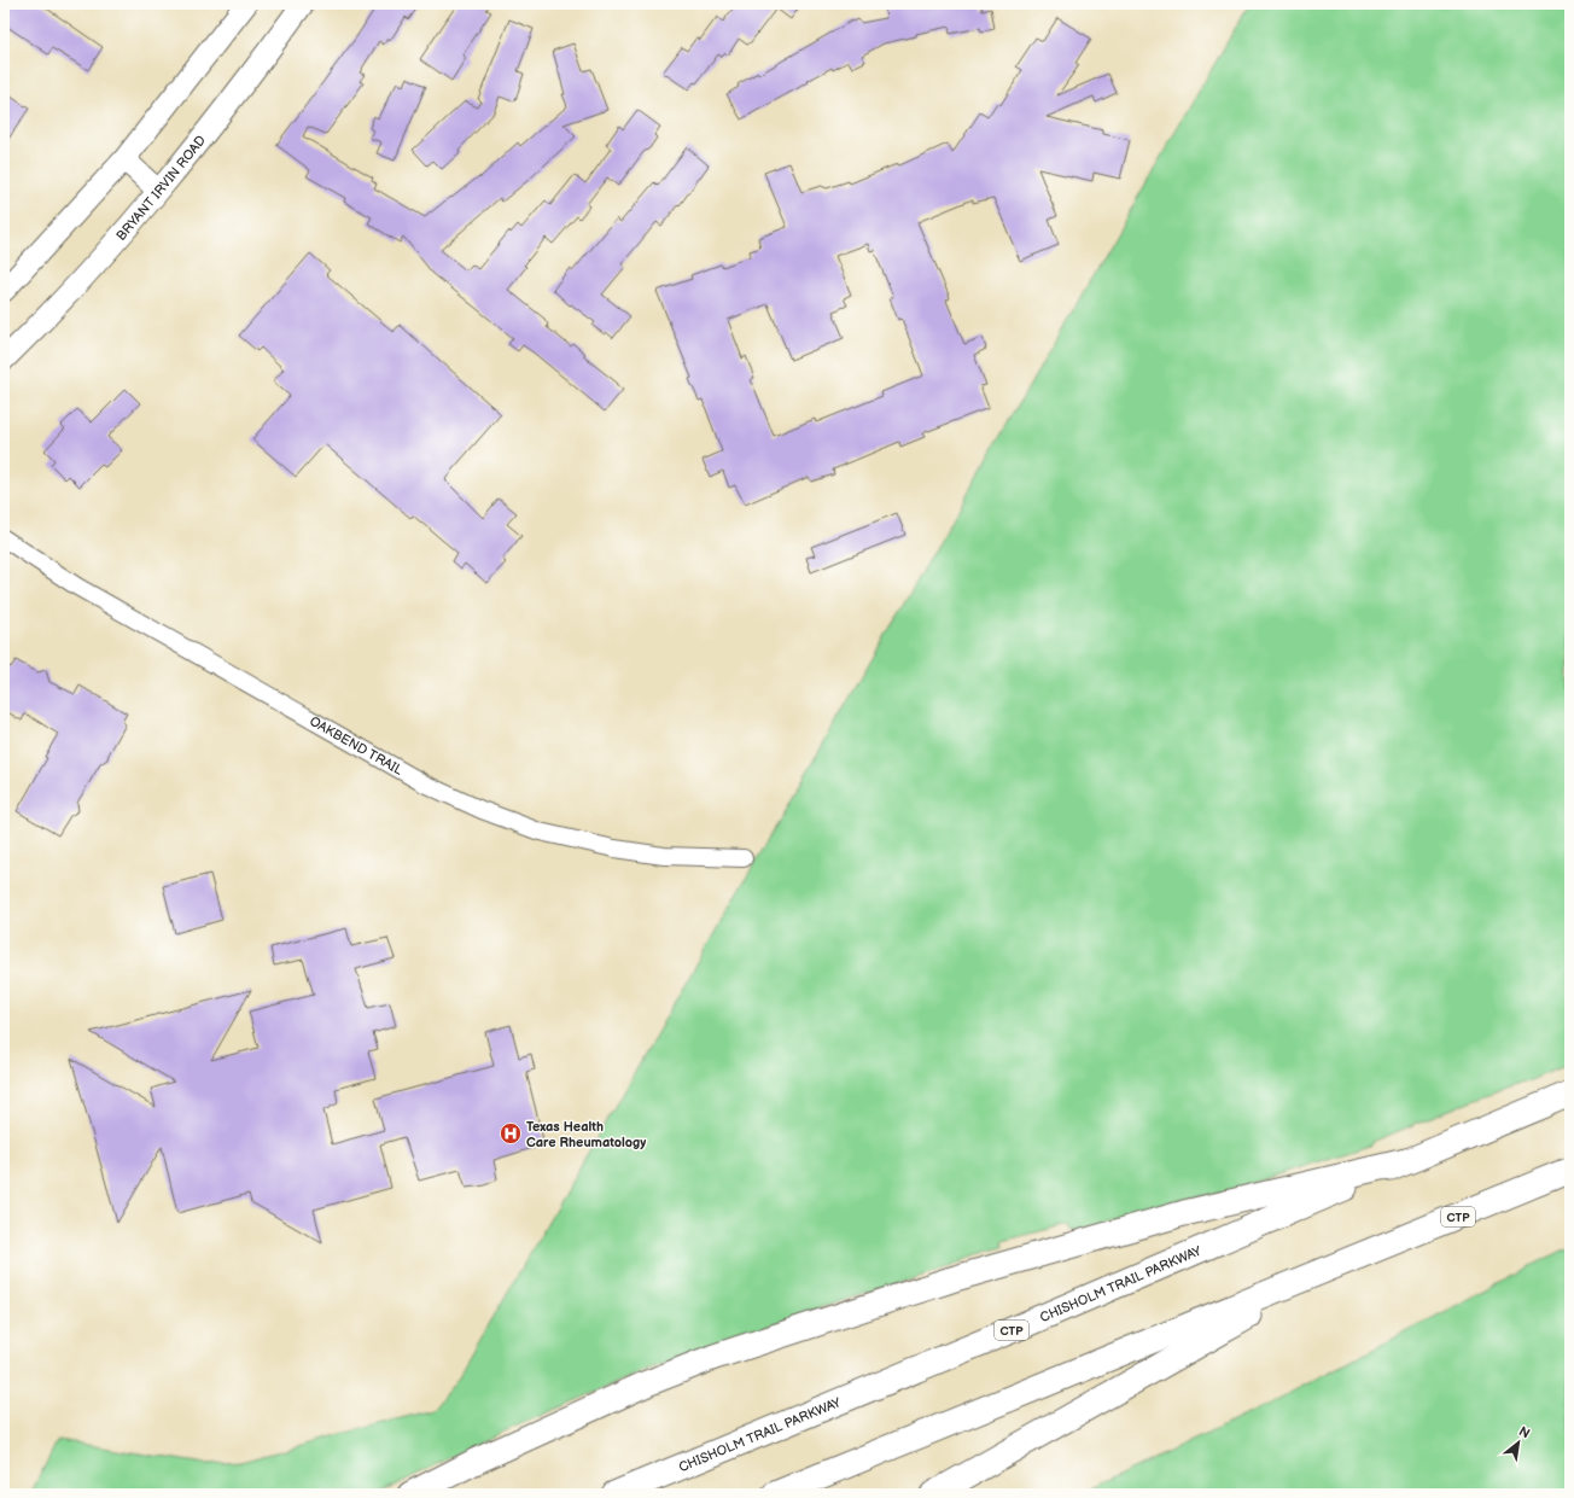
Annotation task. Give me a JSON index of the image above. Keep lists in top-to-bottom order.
{
  "streets": {
    "highway": ["CTP", "CHISHOLM TRAIL PARKWAY"],
    "main road": ["BRYANT IRVIN ROAD"],
    "street": ["OAKBEND TRAIL"]
  },
  "places": {
    "hospital": ["Texas Health Care Rheumatology"]
  },
  "north": "top right"
}
